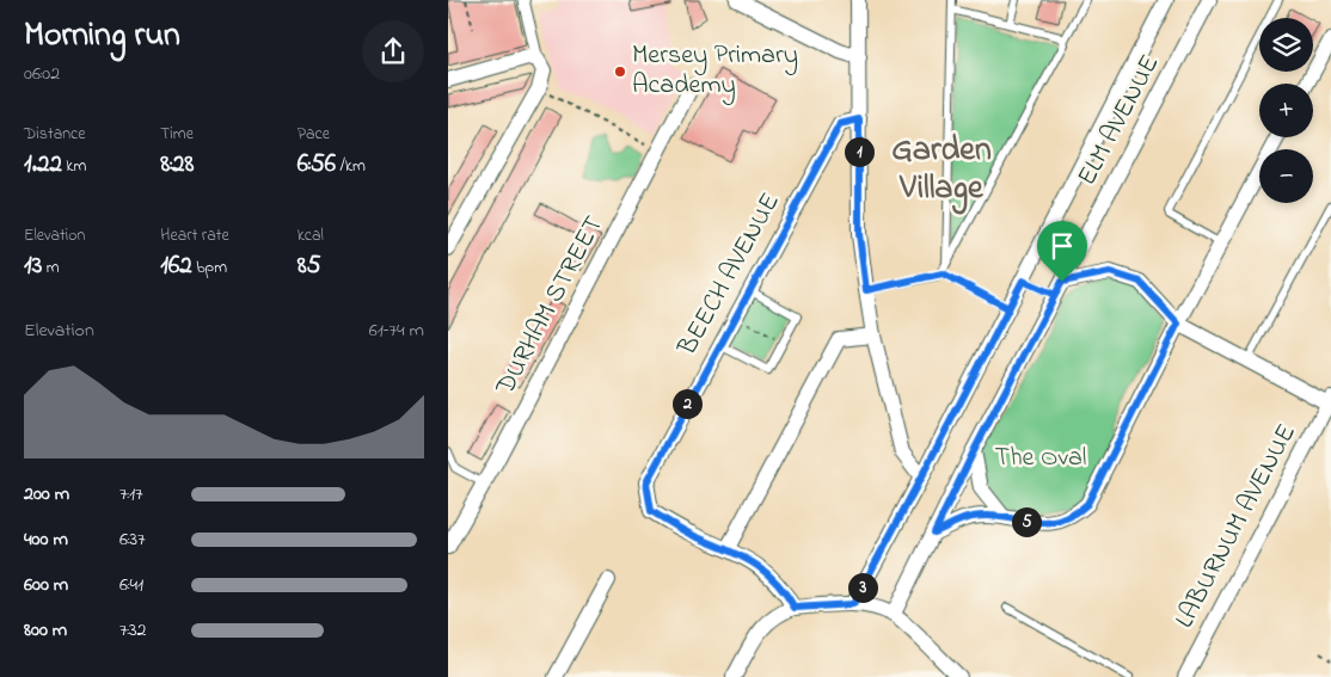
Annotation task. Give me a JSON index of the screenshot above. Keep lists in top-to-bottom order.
{
  "streets": {
    "street": [
      "ELM AVENUE",
      "BEECH AVENUE",
      "DURHAM STREET",
      "LABURNUM AVENUE"
    ]
  },
  "districts": ["Garden Village"],
  "parks": ["The Oval"],
  "places": ["Mersey Primary Academy"],
  "page": {
    "heading": ["Morning run", "06:02"],
    "map_buttons": ["+", "−"],
    "stats": [
      ["Distance", "1.22 km"],
      ["Time", "8:28"],
      ["Pace", "6:56 /km"],
      ["Elevation", "13 m"],
      ["Heart rate", "162 bpm"],
      ["kcal", "85"]
    ],
    "pins": [
      "1",
      "2",
      "5",
      "3"
    ],
    "chart": ["Elevation", "61–74 m"],
    "list": [
      {
        "name": "200 m",
        "note": "7:17"
      },
      {
        "name": "400 m",
        "note": "6:37"
      },
      {
        "name": "600 m",
        "note": "6:41"
      },
      {
        "name": "800 m",
        "note": "7:32"
      }
    ]
  }
}
